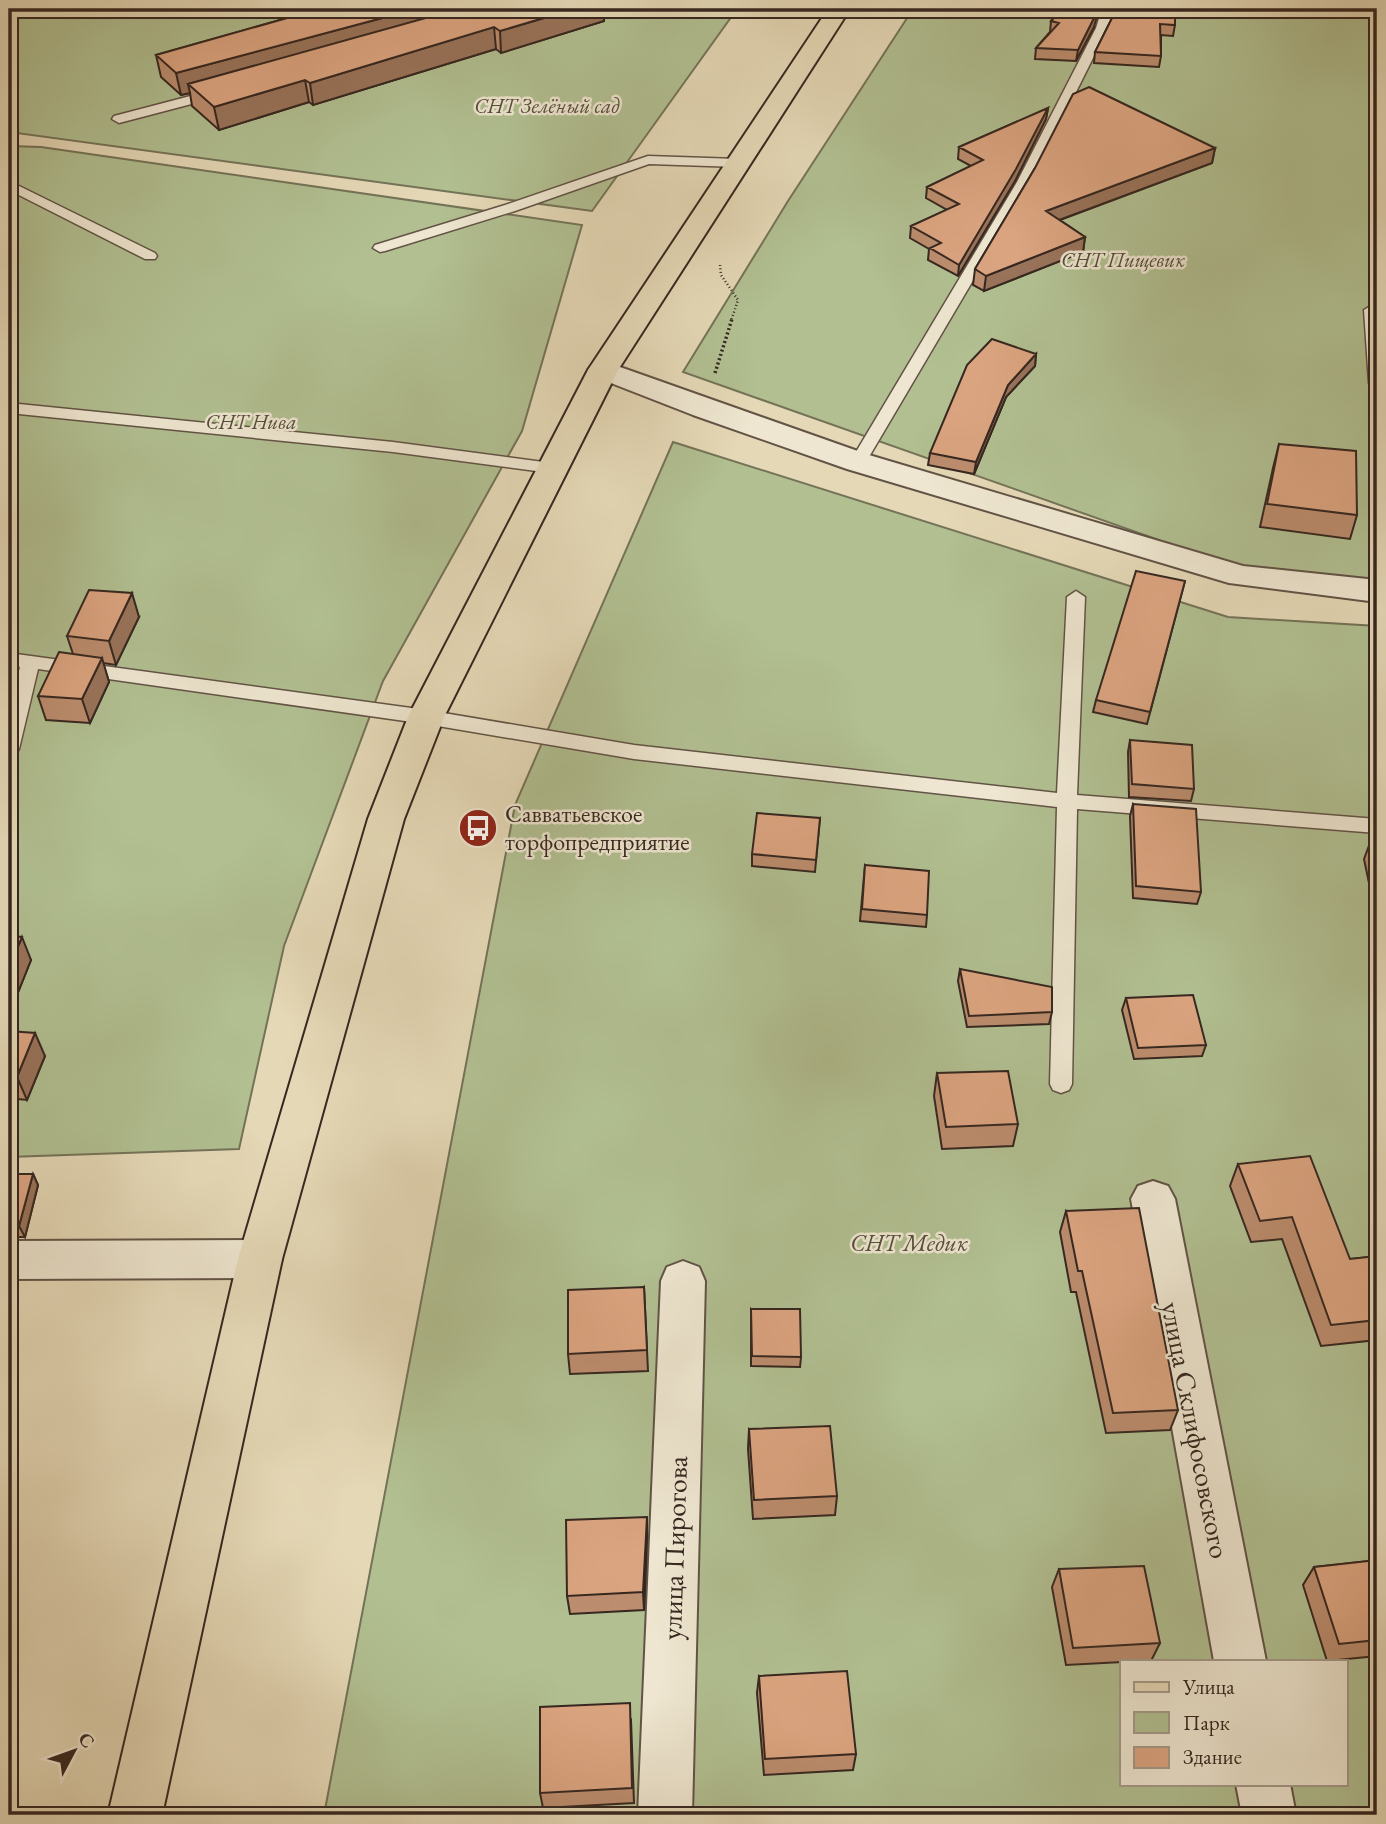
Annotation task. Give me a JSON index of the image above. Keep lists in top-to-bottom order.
{
  "streets": {
    "street": ["улица Склифосовского", "улица Пирогова"]
  },
  "parks": [
    "СНТ Зелёный сад",
    "СНТ Пищевик",
    "СНТ Нива",
    "СНТ Медик"
  ],
  "places": {
    "bus stop": ["Савватьевское торфопредприятие"]
  },
  "legend": ["Улица", "Парк", "Здание"],
  "north": "top right"
}
